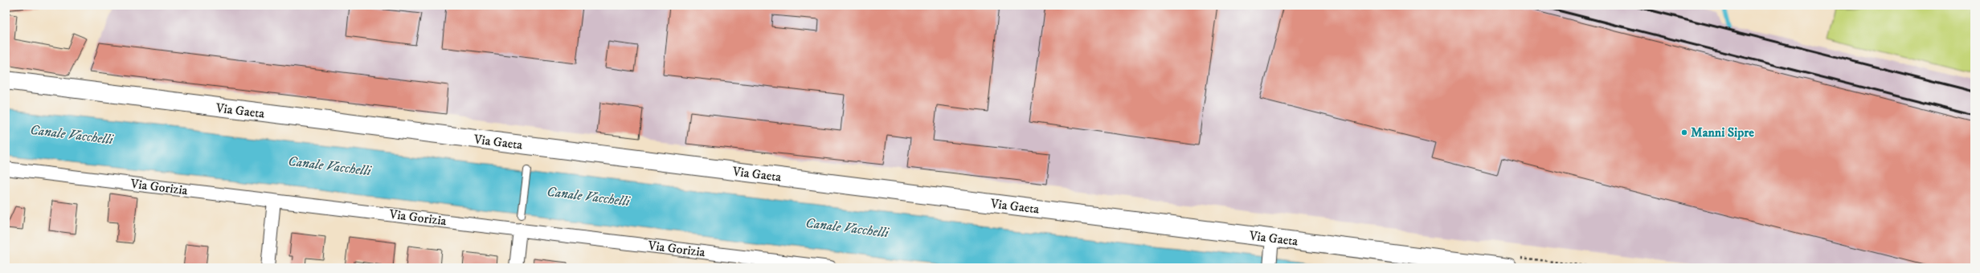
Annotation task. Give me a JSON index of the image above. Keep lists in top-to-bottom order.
{
  "streets": {
    "main road": ["Via Gaeta"],
    "street": ["Via Gorizia"]
  },
  "water": ["Canale Vacchelli"],
  "places": ["Manni Sipre"]
}
